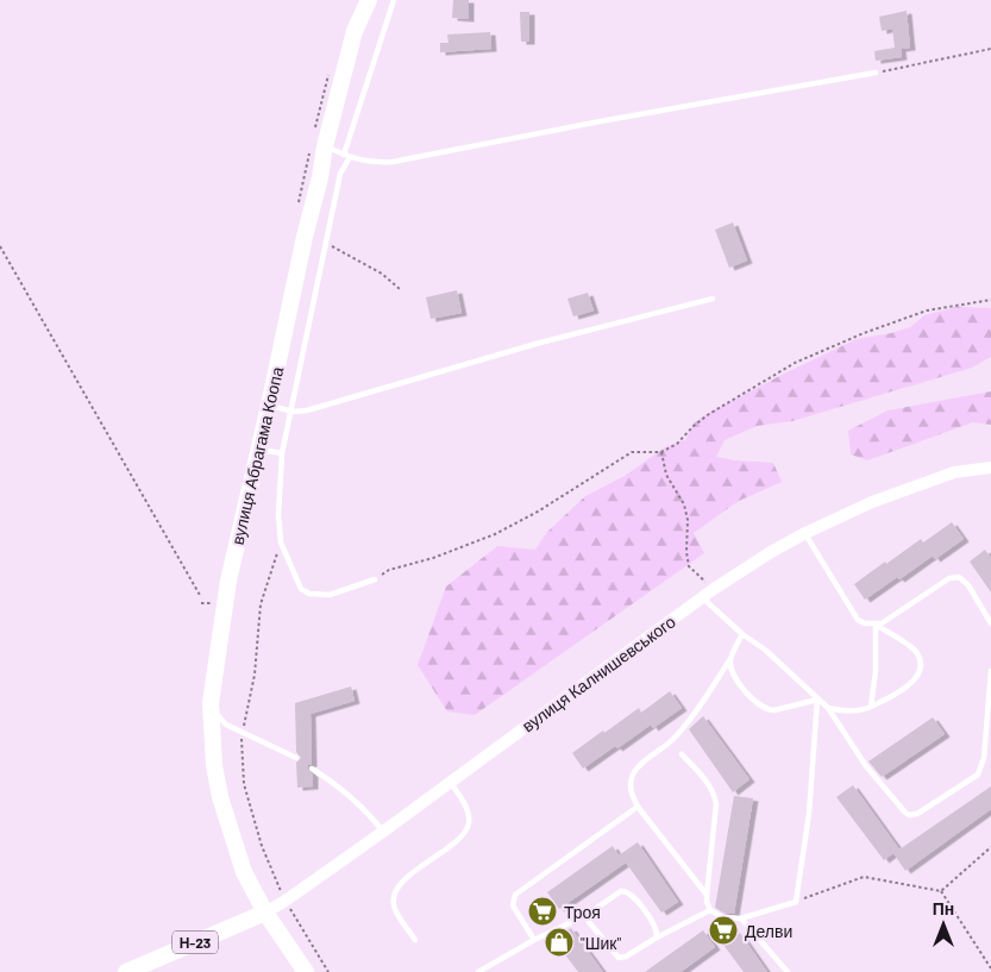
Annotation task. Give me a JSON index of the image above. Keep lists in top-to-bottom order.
{
  "streets": {
    "main road": ["вулиця Абрагама Коопа", "Н-23"],
    "street": ["вулиця Калнишевського"]
  },
  "crossings": [
    ["вулиця Абрагама Коопа", "вулиця Калнишевського"],
    ["вулиця Абрагама Коопа", "Н-23"],
    ["вулиця Калнишевського", "Н-23"]
  ],
  "places": {
    "supermarket": ["Троя", "Делви"],
    "shop": ["\"Шик\""]
  },
  "north": "top"
}
